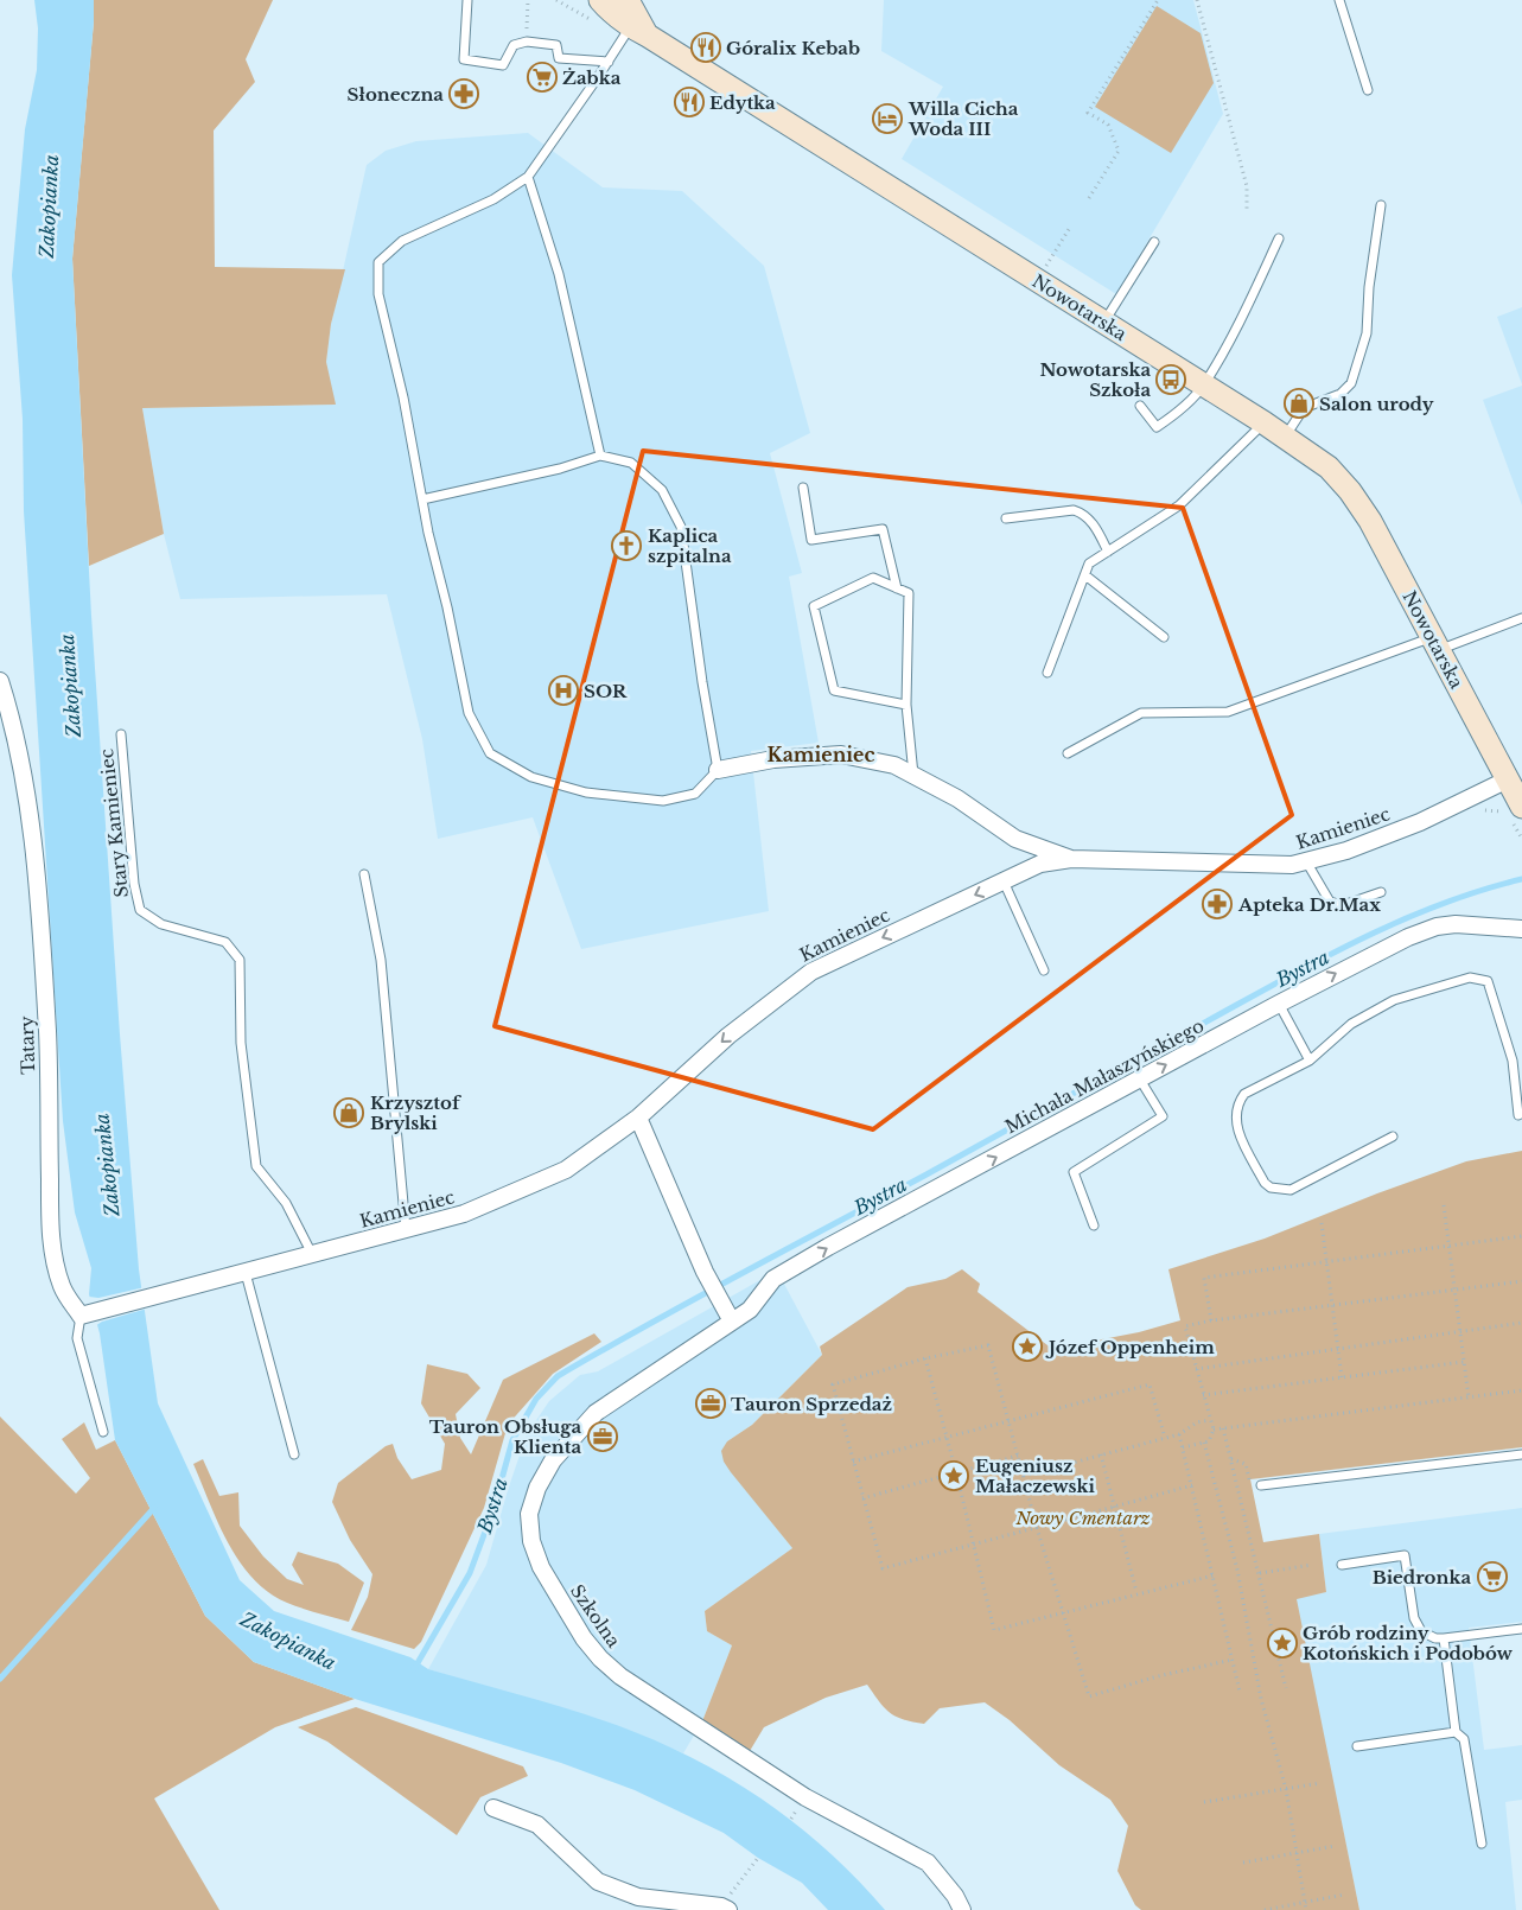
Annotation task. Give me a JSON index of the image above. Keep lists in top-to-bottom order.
{
  "streets": {
    "main road": ["Nowotarska"],
    "street": [
      "Kamieniec",
      "Tatary",
      "Michała Małaszyńskiego",
      "Szkolna"
    ],
    "lane": ["Stary Kamieniec"]
  },
  "crossings": [
    ["Nowotarska", "Kamieniec"],
    ["Stary Kamieniec", "Kamieniec"],
    ["Kamieniec", "Tatary"],
    ["Michała Małaszyńskiego", "Szkolna"]
  ],
  "one_way": ["Michała Małaszyńskiego"],
  "districts": ["Kamieniec"],
  "water": ["Zakopianka", "Bystra"],
  "parks": ["Nowy Cmentarz"],
  "places": {
    "restaurant": ["Góralix Kebab", "Edytka"],
    "supermarket": ["Żabka", "Biedronka"],
    "pharmacy": ["Słoneczna", "Apteka Dr.Max"],
    "hotel": ["Willa Cicha Woda III"],
    "bus stop": ["Nowotarska Szkoła"],
    "shop": ["Salon urody", "Krzysztof Brylski"],
    "church": ["Kaplica szpitalna"],
    "hospital": ["SOR"],
    "place": ["Józef Oppenheim", "Eugeniusz Małaczewski", "Grób rodziny Kotońskich i Podobów"],
    "office": ["Tauron Sprzedaż", "Tauron Obsługa Klienta"]
  }
}
